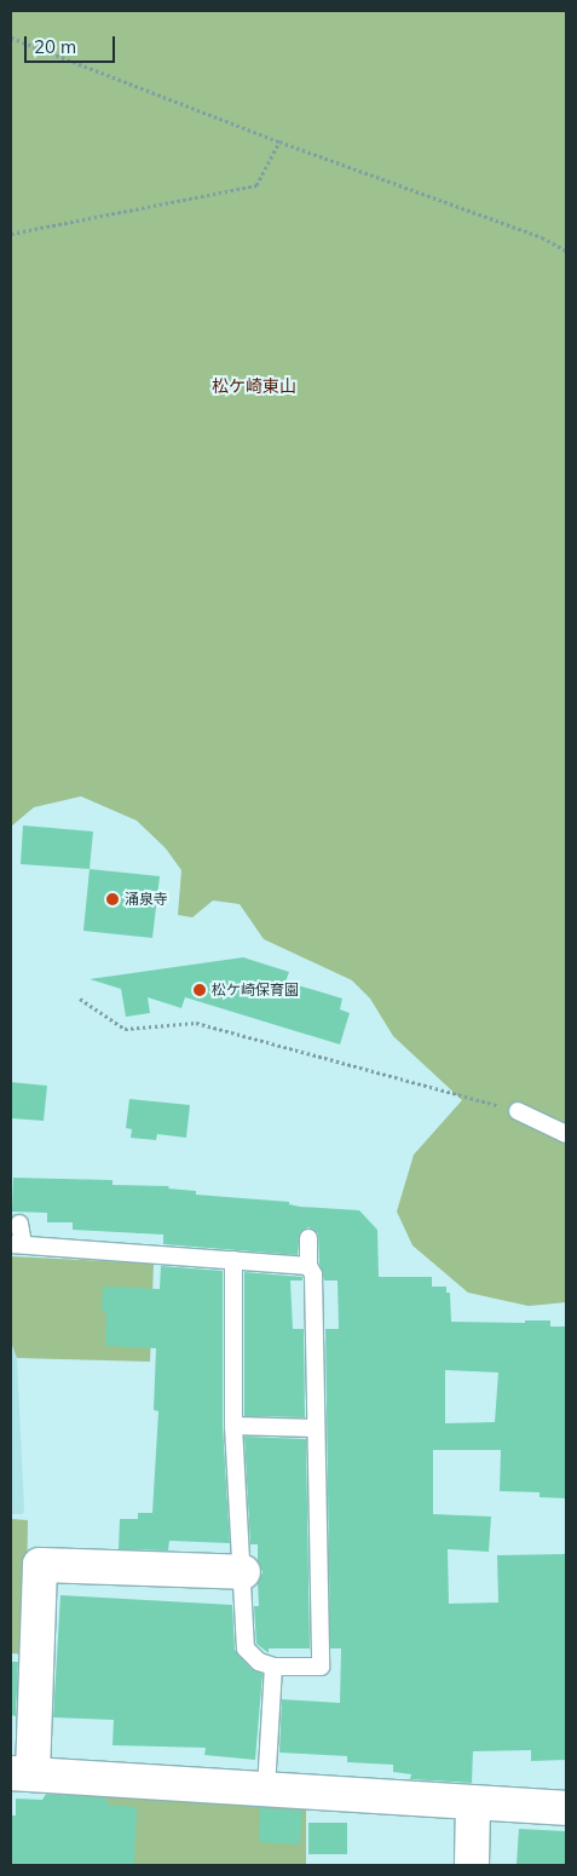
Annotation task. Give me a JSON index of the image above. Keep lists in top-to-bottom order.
{
  "districts": ["松ケ崎東山"],
  "places": ["涌泉寺", "松ケ崎保育園"],
  "scale_bar": "20 m"
}
